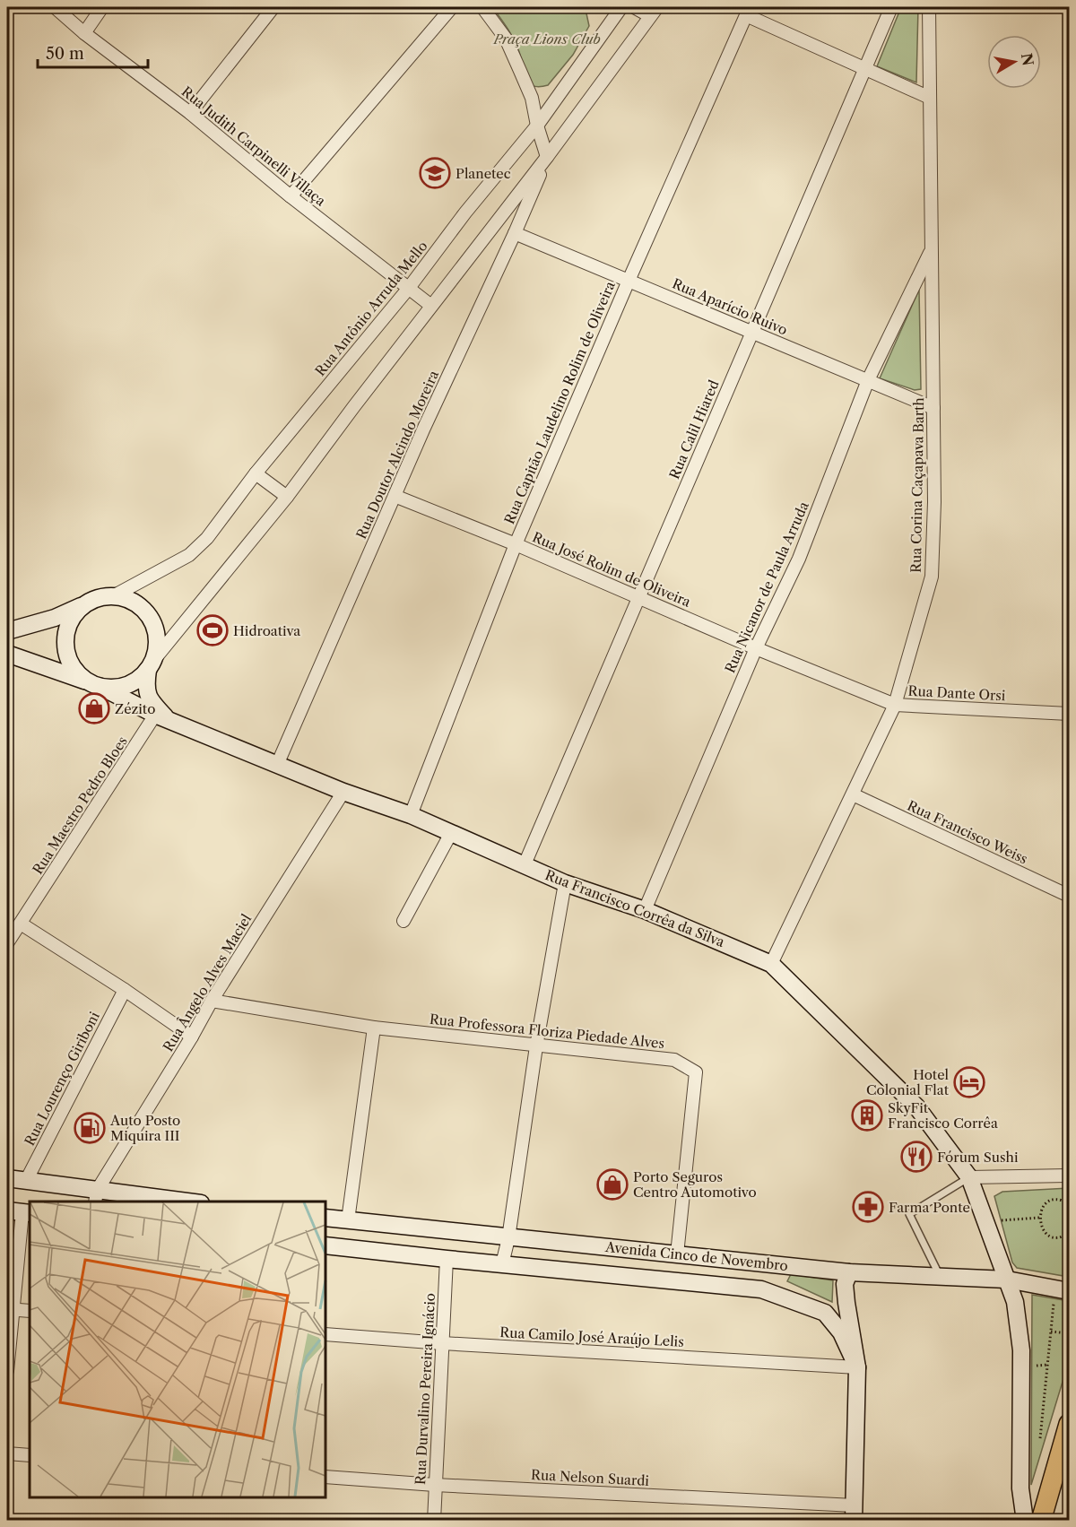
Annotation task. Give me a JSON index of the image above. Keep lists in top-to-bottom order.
{
  "streets": {
    "main road": ["Rua Francisco Corrêa da Silva", "Avenida Cinco de Novembro"],
    "street": [
      "Rua Judith Carpinelli Villaça",
      "Rua Aparício Ruivo",
      "Rua Antônio Arruda Mello",
      "Rua Capitão Laudelino Rolim de Oliveira",
      "Rua Calil Hiared",
      "Rua Doutor Alcindo Moreira",
      "Rua Corina Caçapava Barth",
      "Rua José Rolim de Oliveira",
      "Rua Nicanor de Paula Arruda",
      "Rua Dante Orsi",
      "Rua Maestro Pedro Bloes",
      "Rua Francisco Weiss",
      "Rua Ângelo Alves Maciel",
      "Rua Professora Floriza Piedade Alves",
      "Rua Lourenço Giriboni",
      "Rua Camilo José Araújo Lelis",
      "Rua Durvalino Pereira Ignácio",
      "Rua Nelson Suardi"
    ]
  },
  "crossings": [
    ["Rua Judith Carpinelli Villaça", "Rua Antônio Arruda Mello"],
    ["Rua Aparício Ruivo", "Rua Capitão Laudelino Rolim de Oliveira"],
    ["Rua Aparício Ruivo", "Rua Calil Hiared"],
    ["Rua Aparício Ruivo", "Rua Doutor Alcindo Moreira"],
    ["Rua Aparício Ruivo", "Rua Corina Caçapava Barth"],
    ["Rua Aparício Ruivo", "Rua Nicanor de Paula Arruda"],
    ["Rua Antônio Arruda Mello", "Rua Francisco Corrêa da Silva"],
    ["Rua Capitão Laudelino Rolim de Oliveira", "Rua José Rolim de Oliveira"],
    ["Rua Capitão Laudelino Rolim de Oliveira", "Rua Francisco Corrêa da Silva"],
    ["Rua Calil Hiared", "Rua José Rolim de Oliveira"],
    ["Rua Calil Hiared", "Rua Francisco Corrêa da Silva"],
    ["Rua Doutor Alcindo Moreira", "Rua José Rolim de Oliveira"],
    ["Rua Doutor Alcindo Moreira", "Rua Francisco Corrêa da Silva"],
    ["Rua Corina Caçapava Barth", "Rua Nicanor de Paula Arruda"],
    ["Rua Corina Caçapava Barth", "Rua Dante Orsi"],
    ["Rua Corina Caçapava Barth", "Rua Francisco Weiss"],
    ["Rua Corina Caçapava Barth", "Rua Francisco Corrêa da Silva"],
    ["Rua José Rolim de Oliveira", "Rua Nicanor de Paula Arruda"],
    ["Rua José Rolim de Oliveira", "Rua Dante Orsi"],
    ["Rua Nicanor de Paula Arruda", "Rua Dante Orsi"],
    ["Rua Nicanor de Paula Arruda", "Rua Francisco Corrêa da Silva"],
    ["Rua Maestro Pedro Bloes", "Rua Francisco Corrêa da Silva"],
    ["Rua Francisco Corrêa da Silva", "Rua Ângelo Alves Maciel"],
    ["Rua Francisco Corrêa da Silva", "Avenida Cinco de Novembro"],
    ["Rua Ângelo Alves Maciel", "Rua Professora Floriza Piedade Alves"],
    ["Rua Professora Floriza Piedade Alves", "Avenida Cinco de Novembro"],
    ["Avenida Cinco de Novembro", "Rua Camilo José Araújo Lelis"],
    ["Avenida Cinco de Novembro", "Rua Durvalino Pereira Ignácio"],
    ["Rua Camilo José Araújo Lelis", "Rua Durvalino Pereira Ignácio"],
    ["Rua Durvalino Pereira Ignácio", "Rua Nelson Suardi"]
  ],
  "parks": ["Praça Lions Club"],
  "places": {
    "school or university": ["Planetec"],
    "sports": ["Hidroativa"],
    "shop": ["Zézito", "Porto Seguros Centro Automotivo"],
    "hotel": ["Hotel Colonial Flat"],
    "building": ["SkyFit Francisco Corrêa"],
    "fuel station": ["Auto Posto Miquira III"],
    "restaurant": ["Fórum Sushi"],
    "pharmacy": ["Farma Ponte"]
  },
  "scale_bar": "50 m",
  "north": "right"
}
